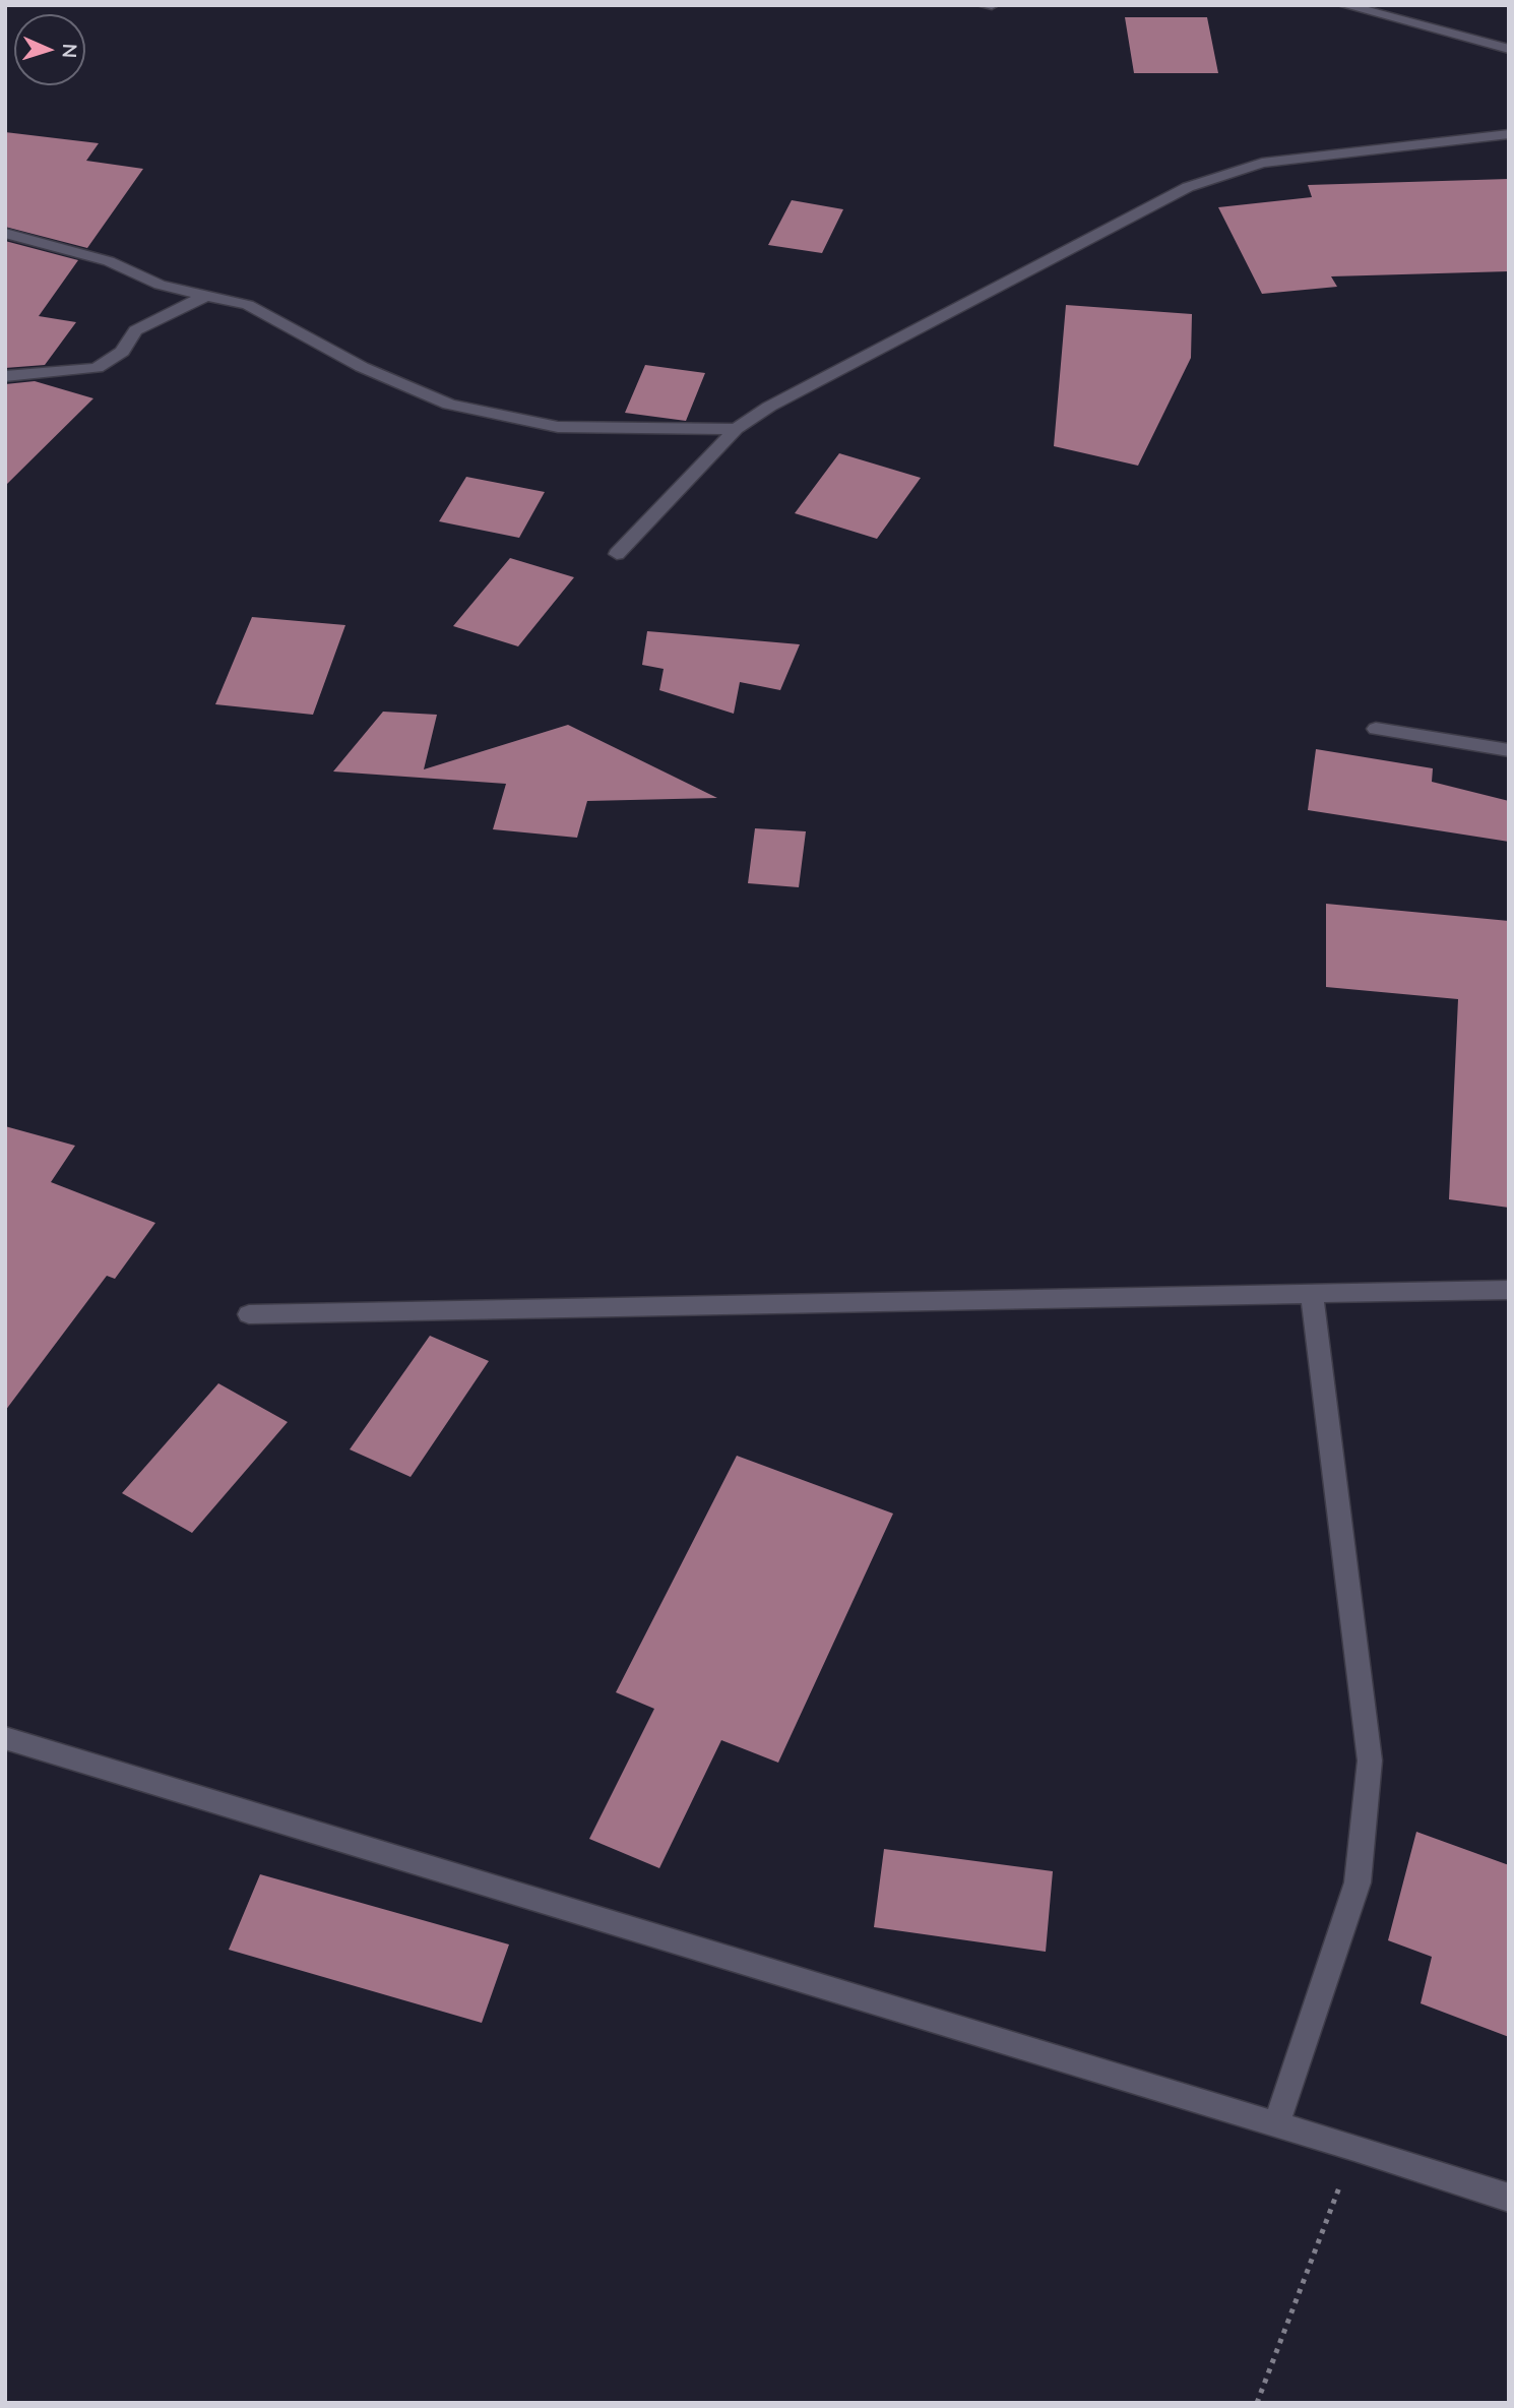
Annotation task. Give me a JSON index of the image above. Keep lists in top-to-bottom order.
{
  "north": "right"
}
